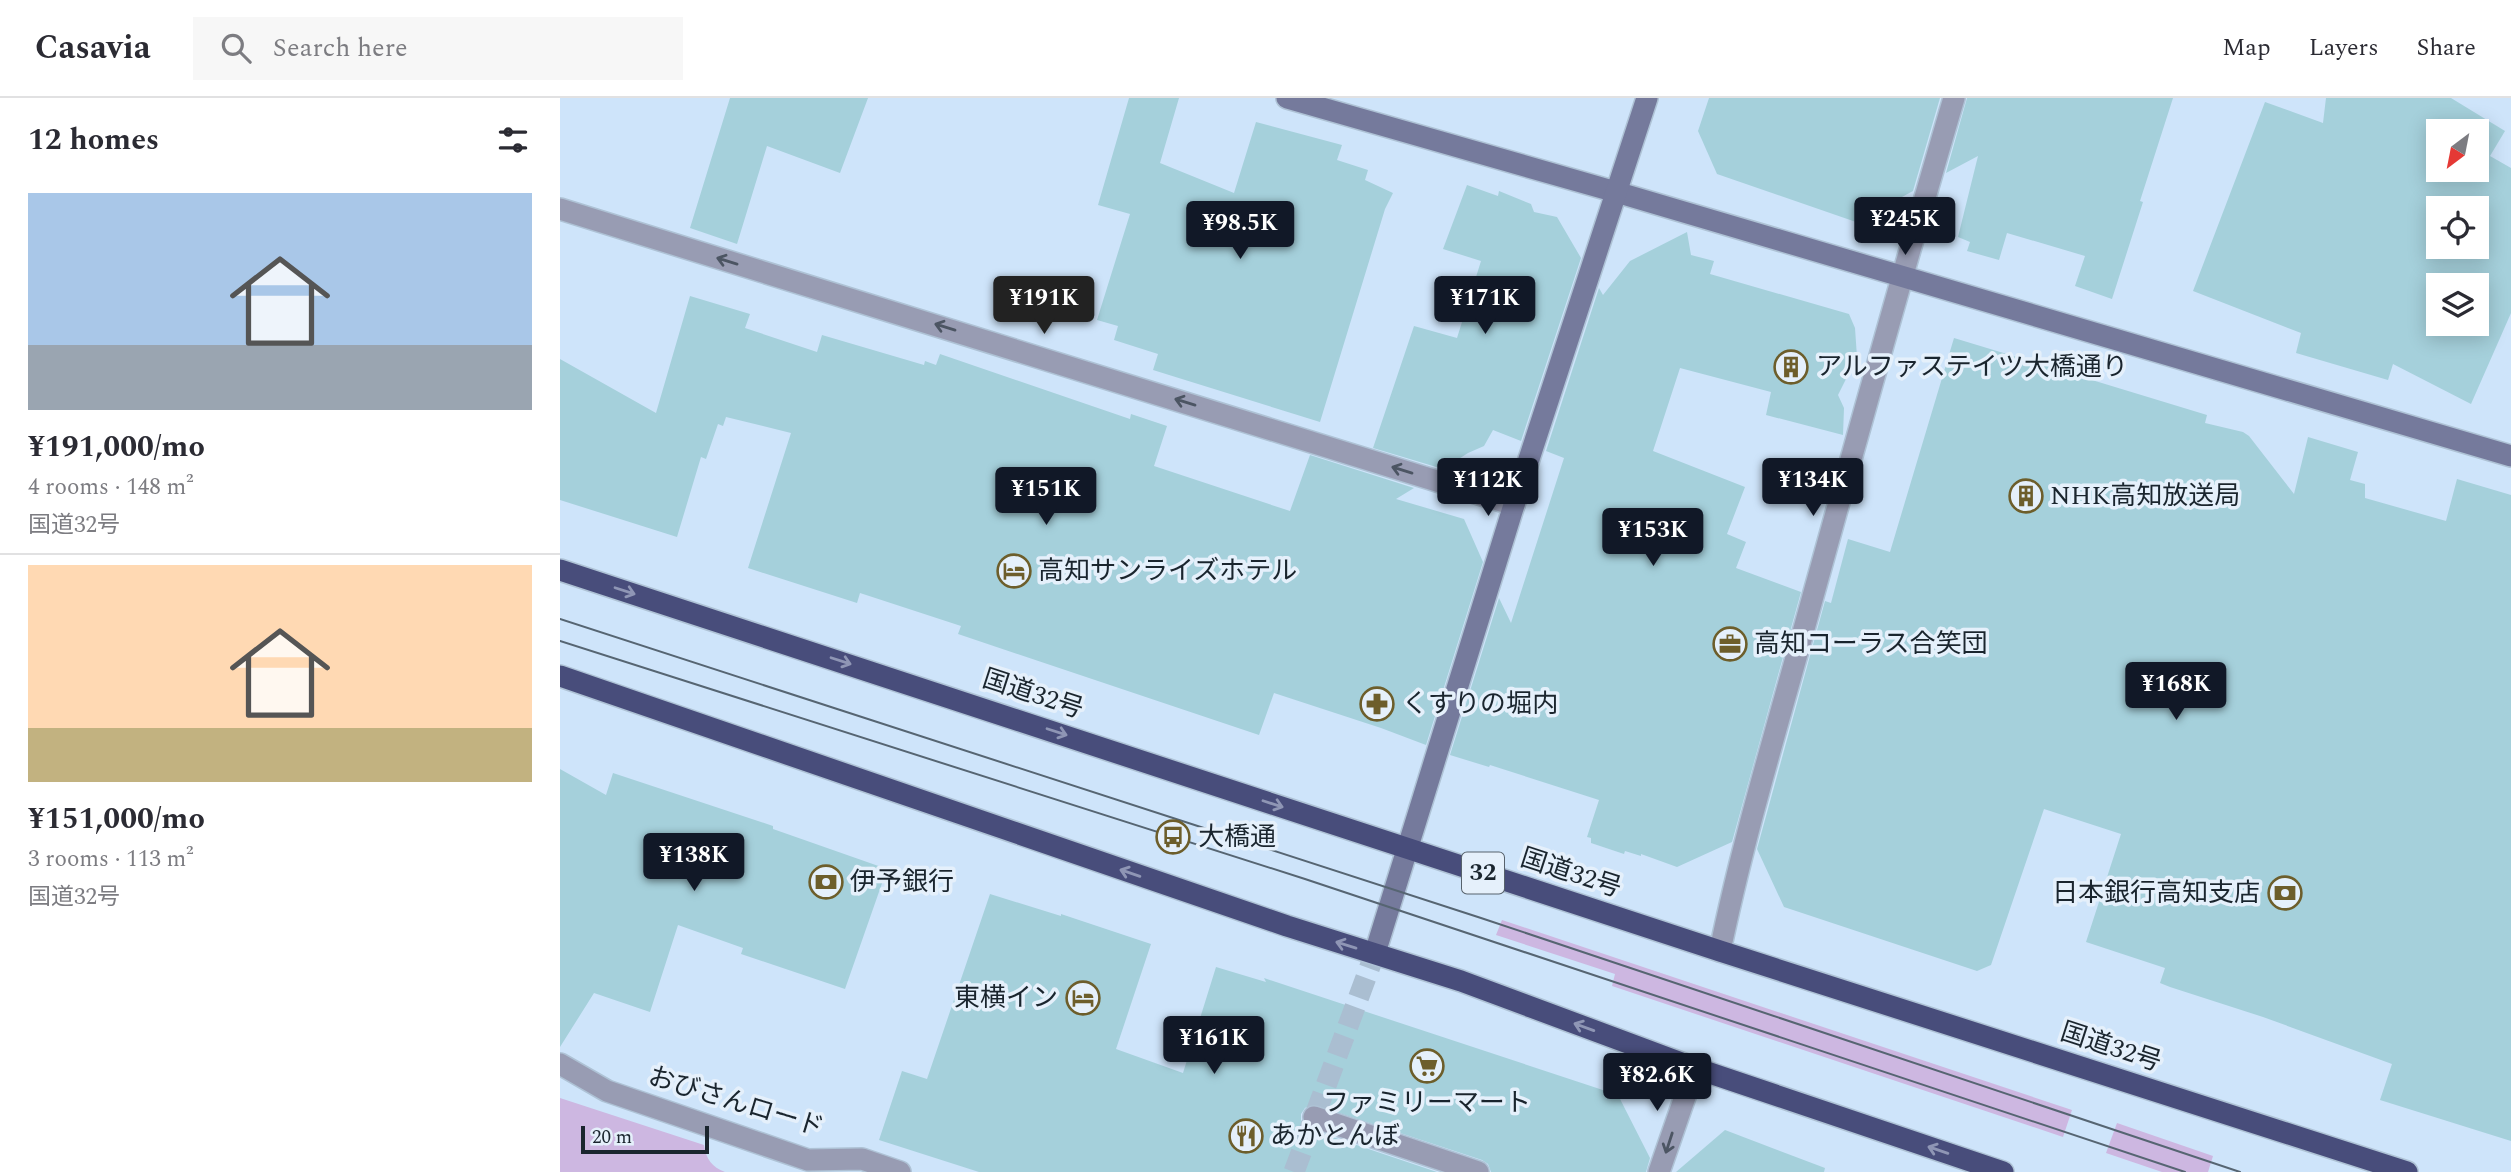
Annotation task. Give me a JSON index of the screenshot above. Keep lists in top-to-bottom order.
{
  "streets": {
    "highway": ["国道32号", "32"],
    "street": ["おびさんロード"]
  },
  "places": {
    "building": ["アルファステイツ大橋通り", "NHK高知放送局"],
    "hotel": ["高知サンライズホテル", "東横イン"],
    "office": ["高知コーラス合笑団"],
    "pharmacy": ["くすりの堀内"],
    "bus stop": ["大橋通"],
    "bank": ["伊予銀行", "日本銀行高知支店"],
    "supermarket": ["ファミリーマート"],
    "restaurant": ["あかとんぼ"]
  },
  "scale_bar": "20 m",
  "north": "bottom left",
  "page": {
    "header": "Casavia",
    "search": "Search here",
    "nav": ["Map", "Layers", "Share"],
    "heading": "12 homes",
    "list": [
      {
        "name": "¥191,000/mo",
        "note": "4 rooms · 148 m² · 国道32号"
      },
      {
        "name": "¥151,000/mo",
        "note": "3 rooms · 113 m² · 国道32号"
      }
    ],
    "price": [
      "¥245K",
      "¥98.5K",
      "¥191K",
      "¥171K",
      "¥112K",
      "¥134K",
      "¥151K",
      "¥153K",
      "¥168K",
      "¥138K",
      "¥161K",
      "¥82.6K"
    ],
    "scale": "20 m"
  }
}
